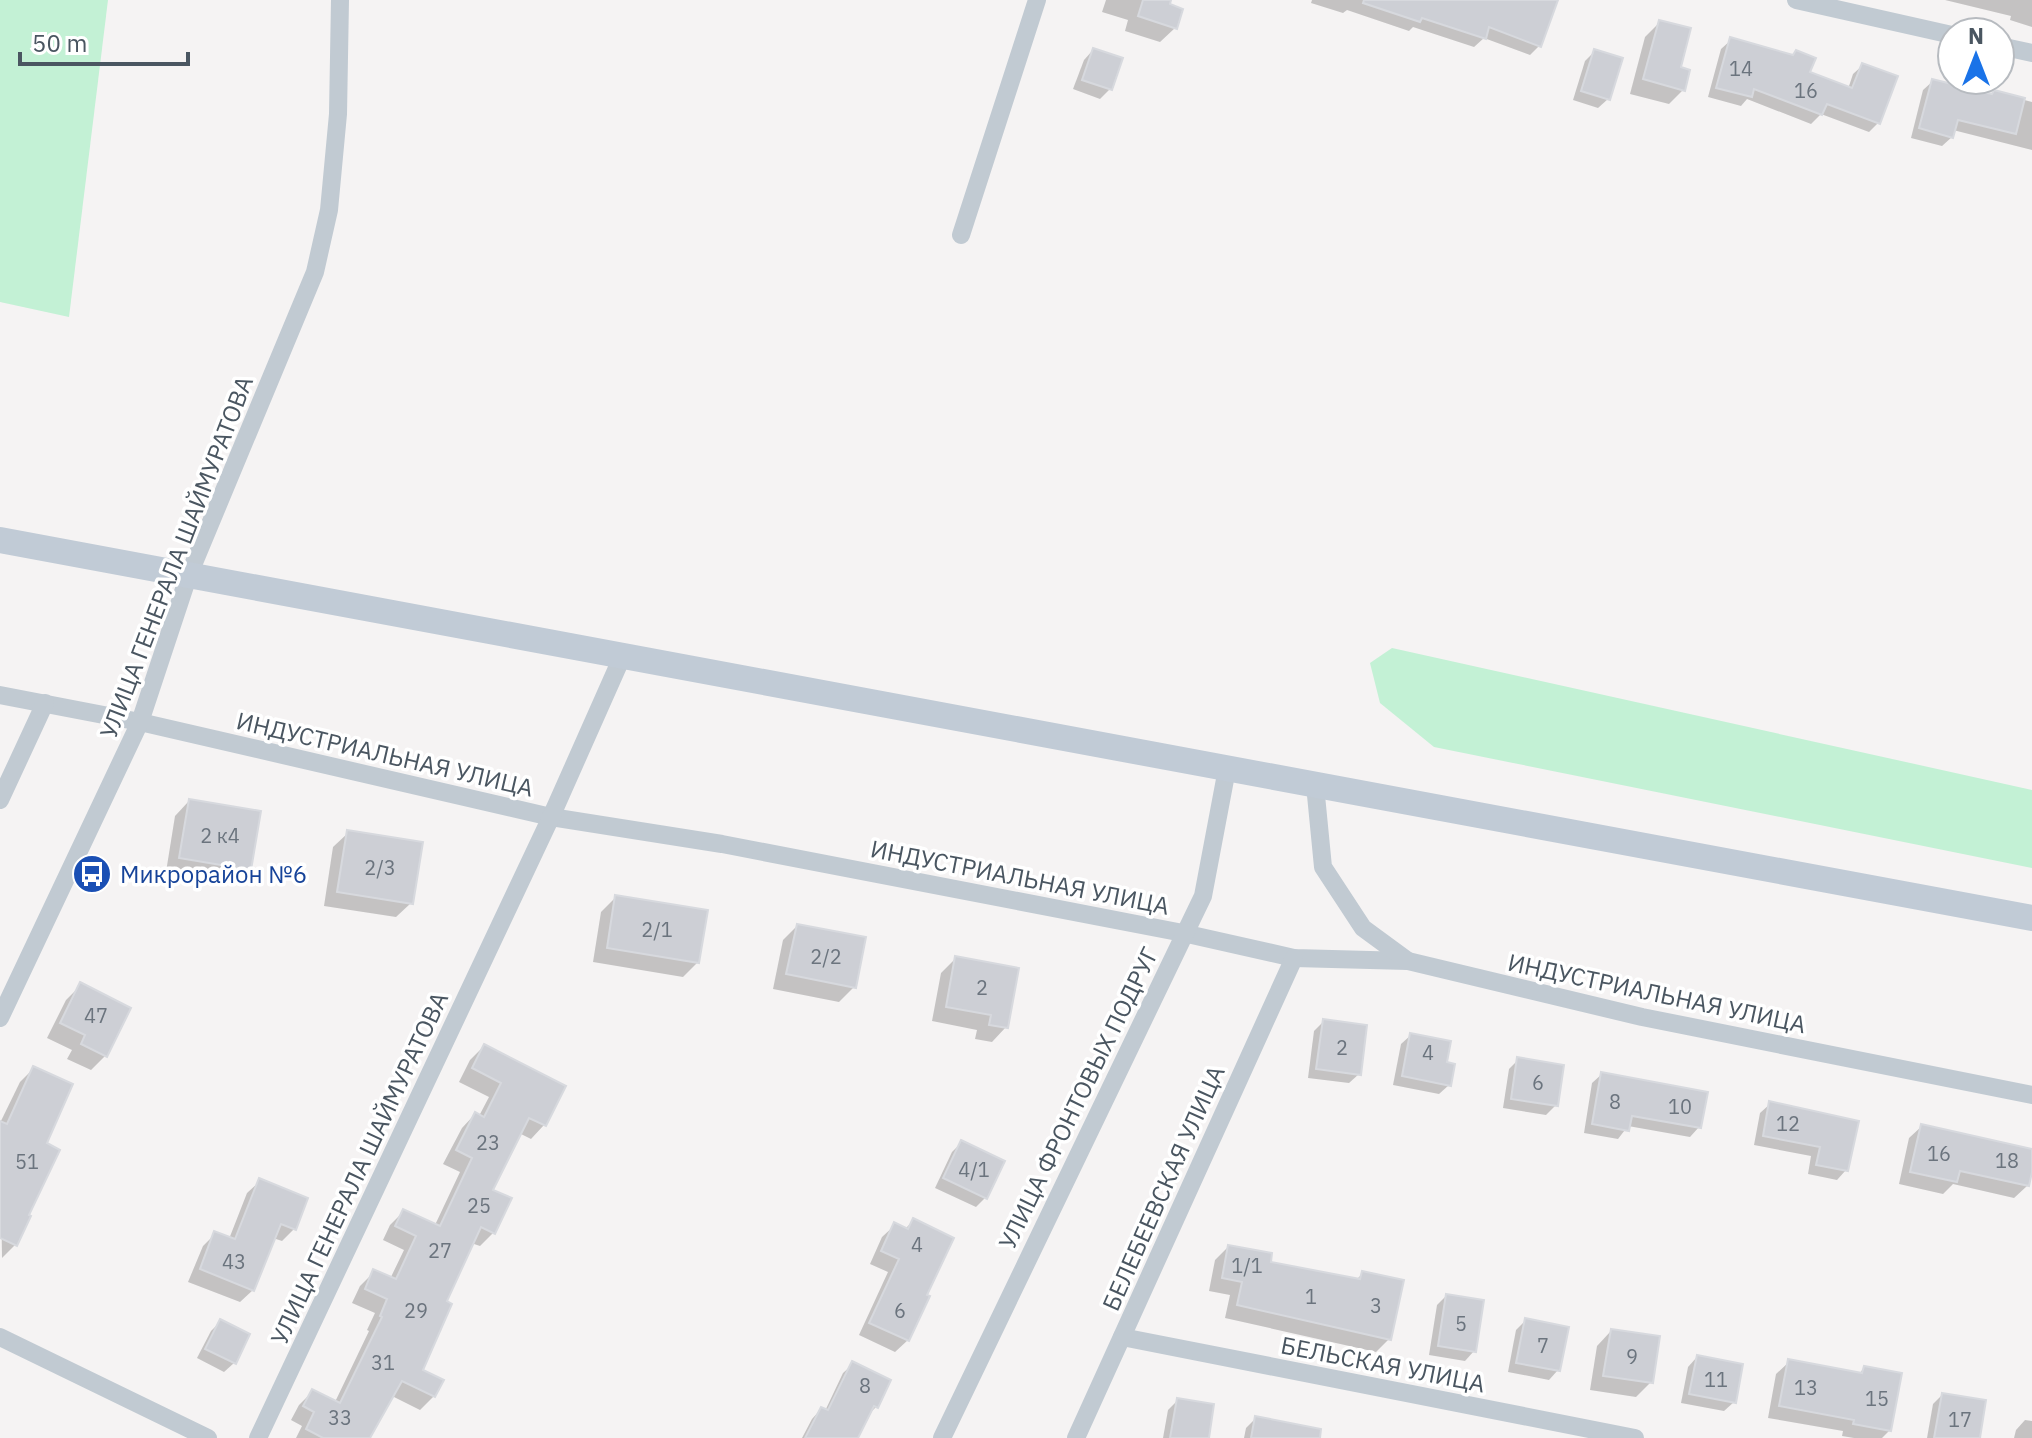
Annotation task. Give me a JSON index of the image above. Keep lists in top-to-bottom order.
{
  "streets": {
    "street": [
      "УЛИЦА ГЕНЕРАЛА ШАЙМУРАТОВА",
      "ИНДУСТРИАЛЬНАЯ УЛИЦА",
      "УЛИЦА ФРОНТОВЫХ ПОДРУГ",
      "БЕЛЕБЕЕВСКАЯ УЛИЦА",
      "БЕЛЬСКАЯ УЛИЦА"
    ]
  },
  "crossings": [
    ["УЛИЦА ГЕНЕРАЛА ШАЙМУРАТОВА", "ИНДУСТРИАЛЬНАЯ УЛИЦА"],
    ["ИНДУСТРИАЛЬНАЯ УЛИЦА", "УЛИЦА ФРОНТОВЫХ ПОДРУГ"],
    ["ИНДУСТРИАЛЬНАЯ УЛИЦА", "БЕЛЕБЕЕВСКАЯ УЛИЦА"],
    ["БЕЛЕБЕЕВСКАЯ УЛИЦА", "БЕЛЬСКАЯ УЛИЦА"]
  ],
  "places": {
    "bus stop": ["Микрорайон №6"]
  },
  "house_numbers": [
    "14",
    "16",
    "2 к4",
    "2/3",
    "2/1",
    "2/2",
    "2",
    "47",
    "2",
    "4",
    "6",
    "8",
    "10",
    "12",
    "23",
    "16",
    "18",
    "51",
    "4/1",
    "25",
    "4",
    "27",
    "43",
    "1/1",
    "1",
    "3",
    "29",
    "6",
    "5",
    "7",
    "9",
    "31",
    "11",
    "8",
    "13",
    "15",
    "33",
    "17"
  ],
  "scale_bar": "50 m",
  "north": "top"
}
